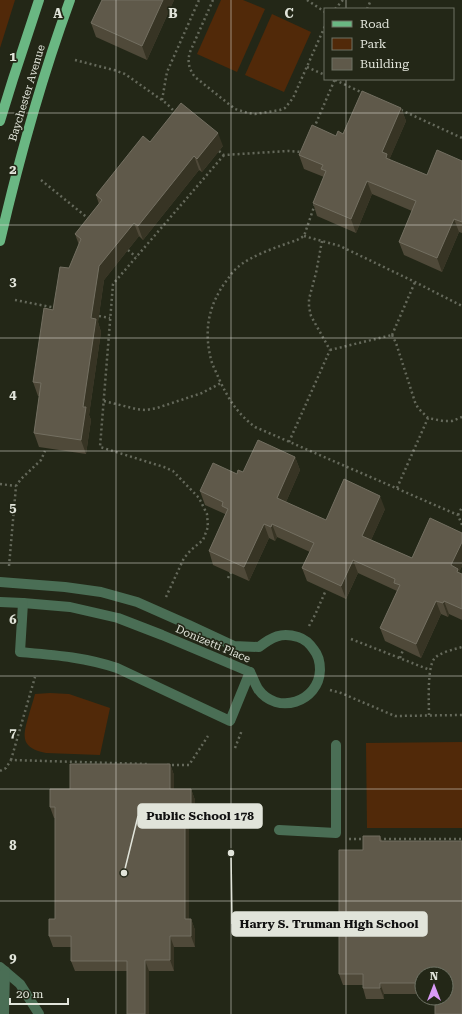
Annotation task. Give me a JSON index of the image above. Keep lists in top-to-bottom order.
{
  "streets": {
    "main road": ["Baychester Avenue"],
    "street": ["Donizetti Place"]
  },
  "places": ["Harry S. Truman High School", "Public School 178"],
  "legend": ["Road", "Park", "Building"],
  "scale_bar": "20 m",
  "north": "top",
  "grid": {
    "columns": ["A", "B", "C"],
    "rows": [
      "1",
      "2",
      "3",
      "4",
      "5",
      "6",
      "7",
      "8",
      "9"
    ]
  }
}
